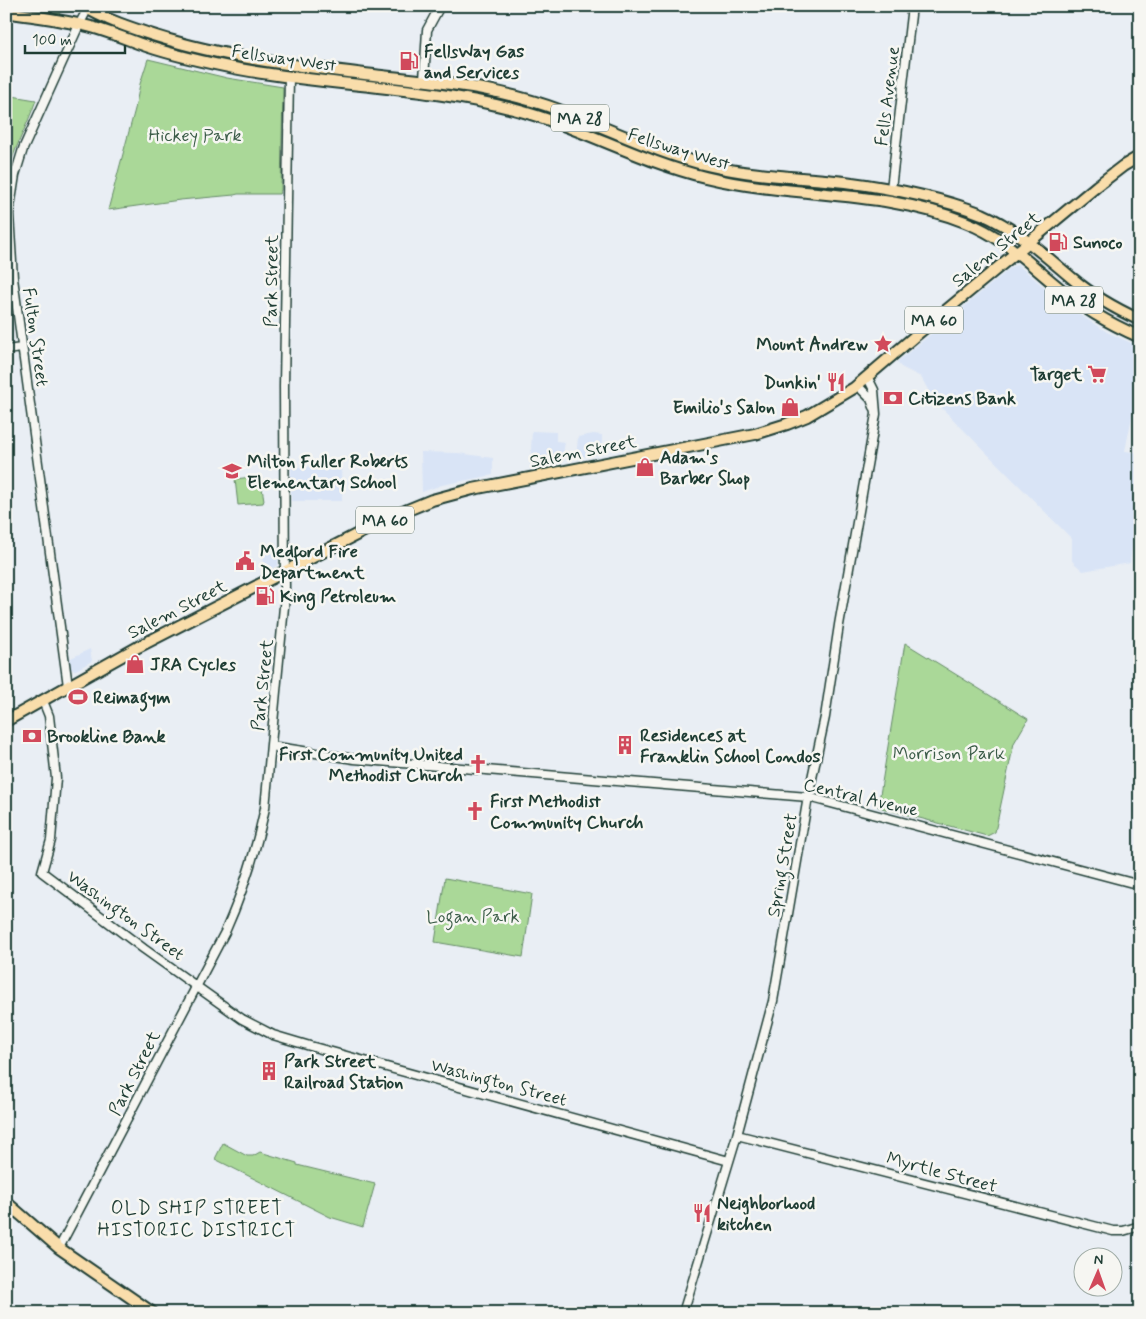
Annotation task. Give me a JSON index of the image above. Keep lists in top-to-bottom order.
{
  "streets": {
    "main road": [
      "Fellsway West",
      "MA 28",
      "Salem Street",
      "MA 60"
    ],
    "street": [
      "Fells Avenue",
      "Park Street",
      "Fulton Street",
      "Central Avenue",
      "Spring Street",
      "Washington Street",
      "Myrtle Street"
    ]
  },
  "crossings": [
    ["Fellsway West", "Fells Avenue"],
    ["Fellsway West", "Salem Street"],
    ["Fellsway West", "Park Street"],
    ["Fellsway West", "Fulton Street"],
    ["Salem Street", "Park Street"],
    ["Salem Street", "Fulton Street"],
    ["Salem Street", "Spring Street"],
    ["Salem Street", "Washington Street"],
    ["Park Street", "Central Avenue"],
    ["Park Street", "Washington Street"],
    ["Central Avenue", "Spring Street"],
    ["Spring Street", "Washington Street"],
    ["Spring Street", "Myrtle Street"]
  ],
  "districts": ["OLD SHIP STREET HISTORIC DISTRICT"],
  "parks": ["Hickey Park", "Morrison Park", "Logan Park"],
  "places": {
    "fuel station": ["FellsWay Gas and Services", "Sunoco", "King Petroleum"],
    "place": ["Mount Andrew"],
    "supermarket": ["Target"],
    "restaurant": ["Dunkin'", "Neighborhood kitchen"],
    "bank": ["Citizens Bank", "Brookline Bank"],
    "shop": ["Emilio's Salon", "Adam's Barber Shop", "JRA Cycles"],
    "school or university": ["Milton Fuller Roberts Elementary School"],
    "public building": ["Medford Fire Department"],
    "sports": ["Reimagym"],
    "building": ["Residences at Franklin School Condos", "Park Street Railroad Station"],
    "church": ["First Community United Methodist Church", "First Methodist Community Church"]
  },
  "scale_bar": "100 m",
  "north": "top"
}
